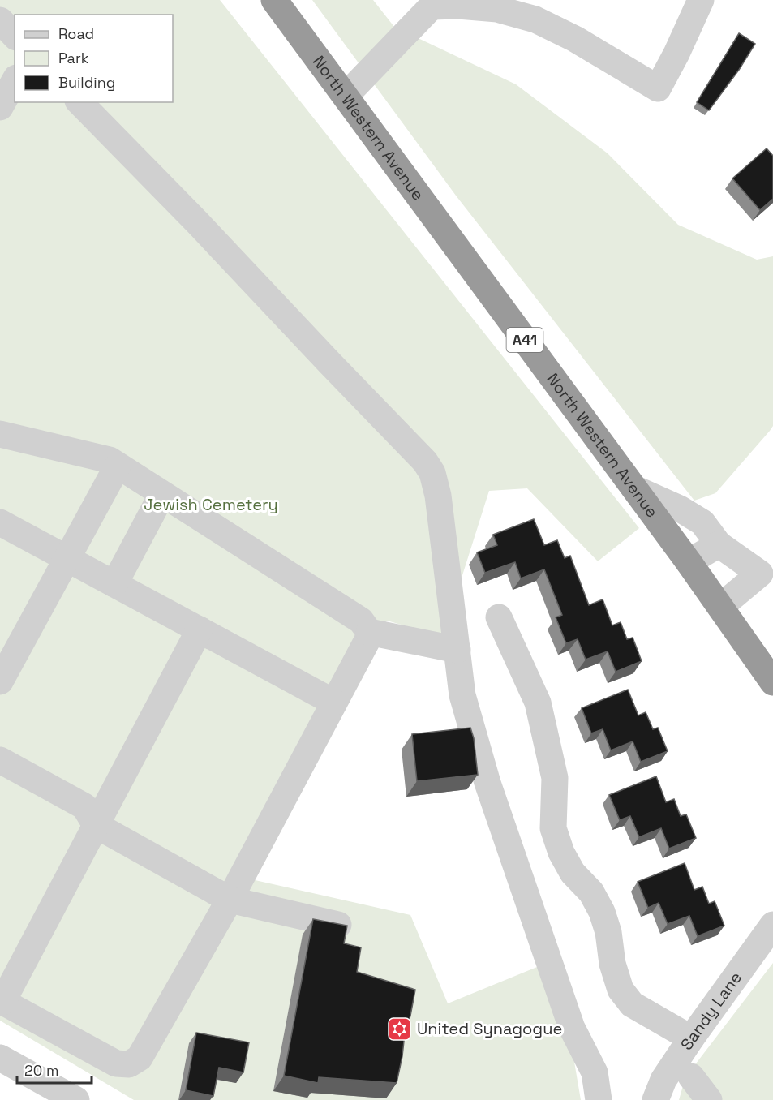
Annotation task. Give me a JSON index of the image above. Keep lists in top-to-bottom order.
{
  "streets": {
    "highway": ["North Western Avenue", "A41"],
    "street": ["Sandy Lane"]
  },
  "parks": ["Jewish Cemetery"],
  "places": {
    "synagogue": ["United Synagogue"]
  },
  "legend": ["Road", "Park", "Building"],
  "scale_bar": "20 m"
}
